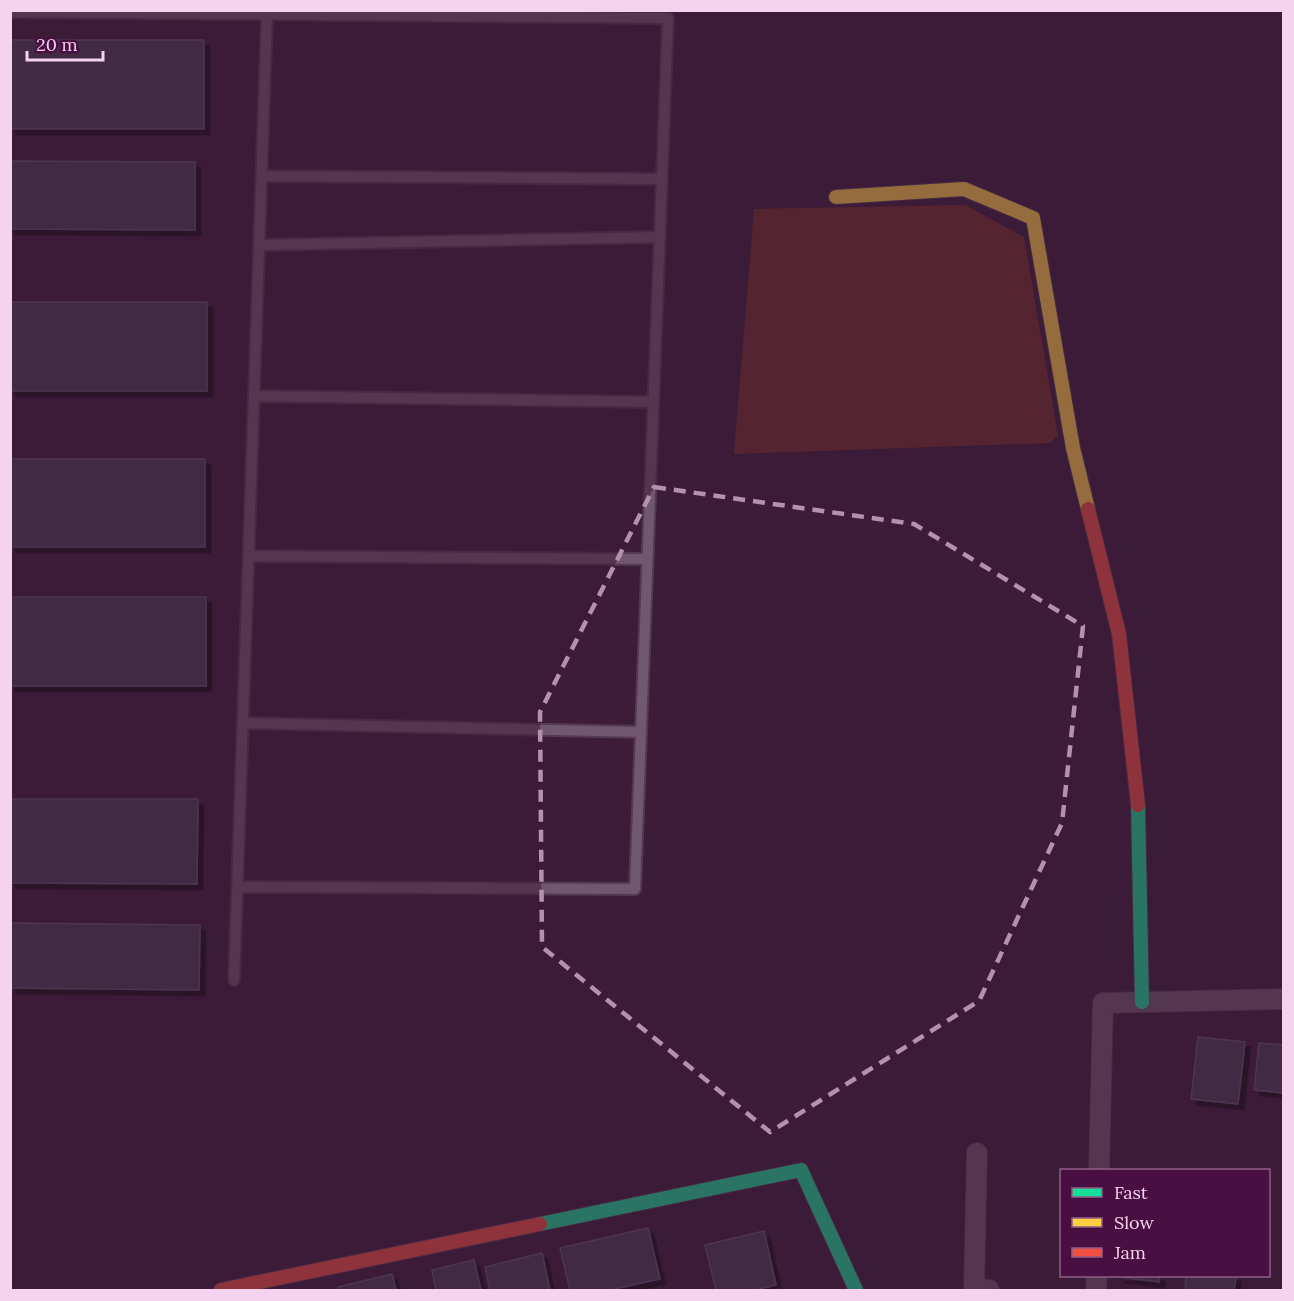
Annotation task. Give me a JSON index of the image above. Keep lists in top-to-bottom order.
{
  "legend": ["Fast", "Slow", "Jam"],
  "scale_bar": "20 m"
}
